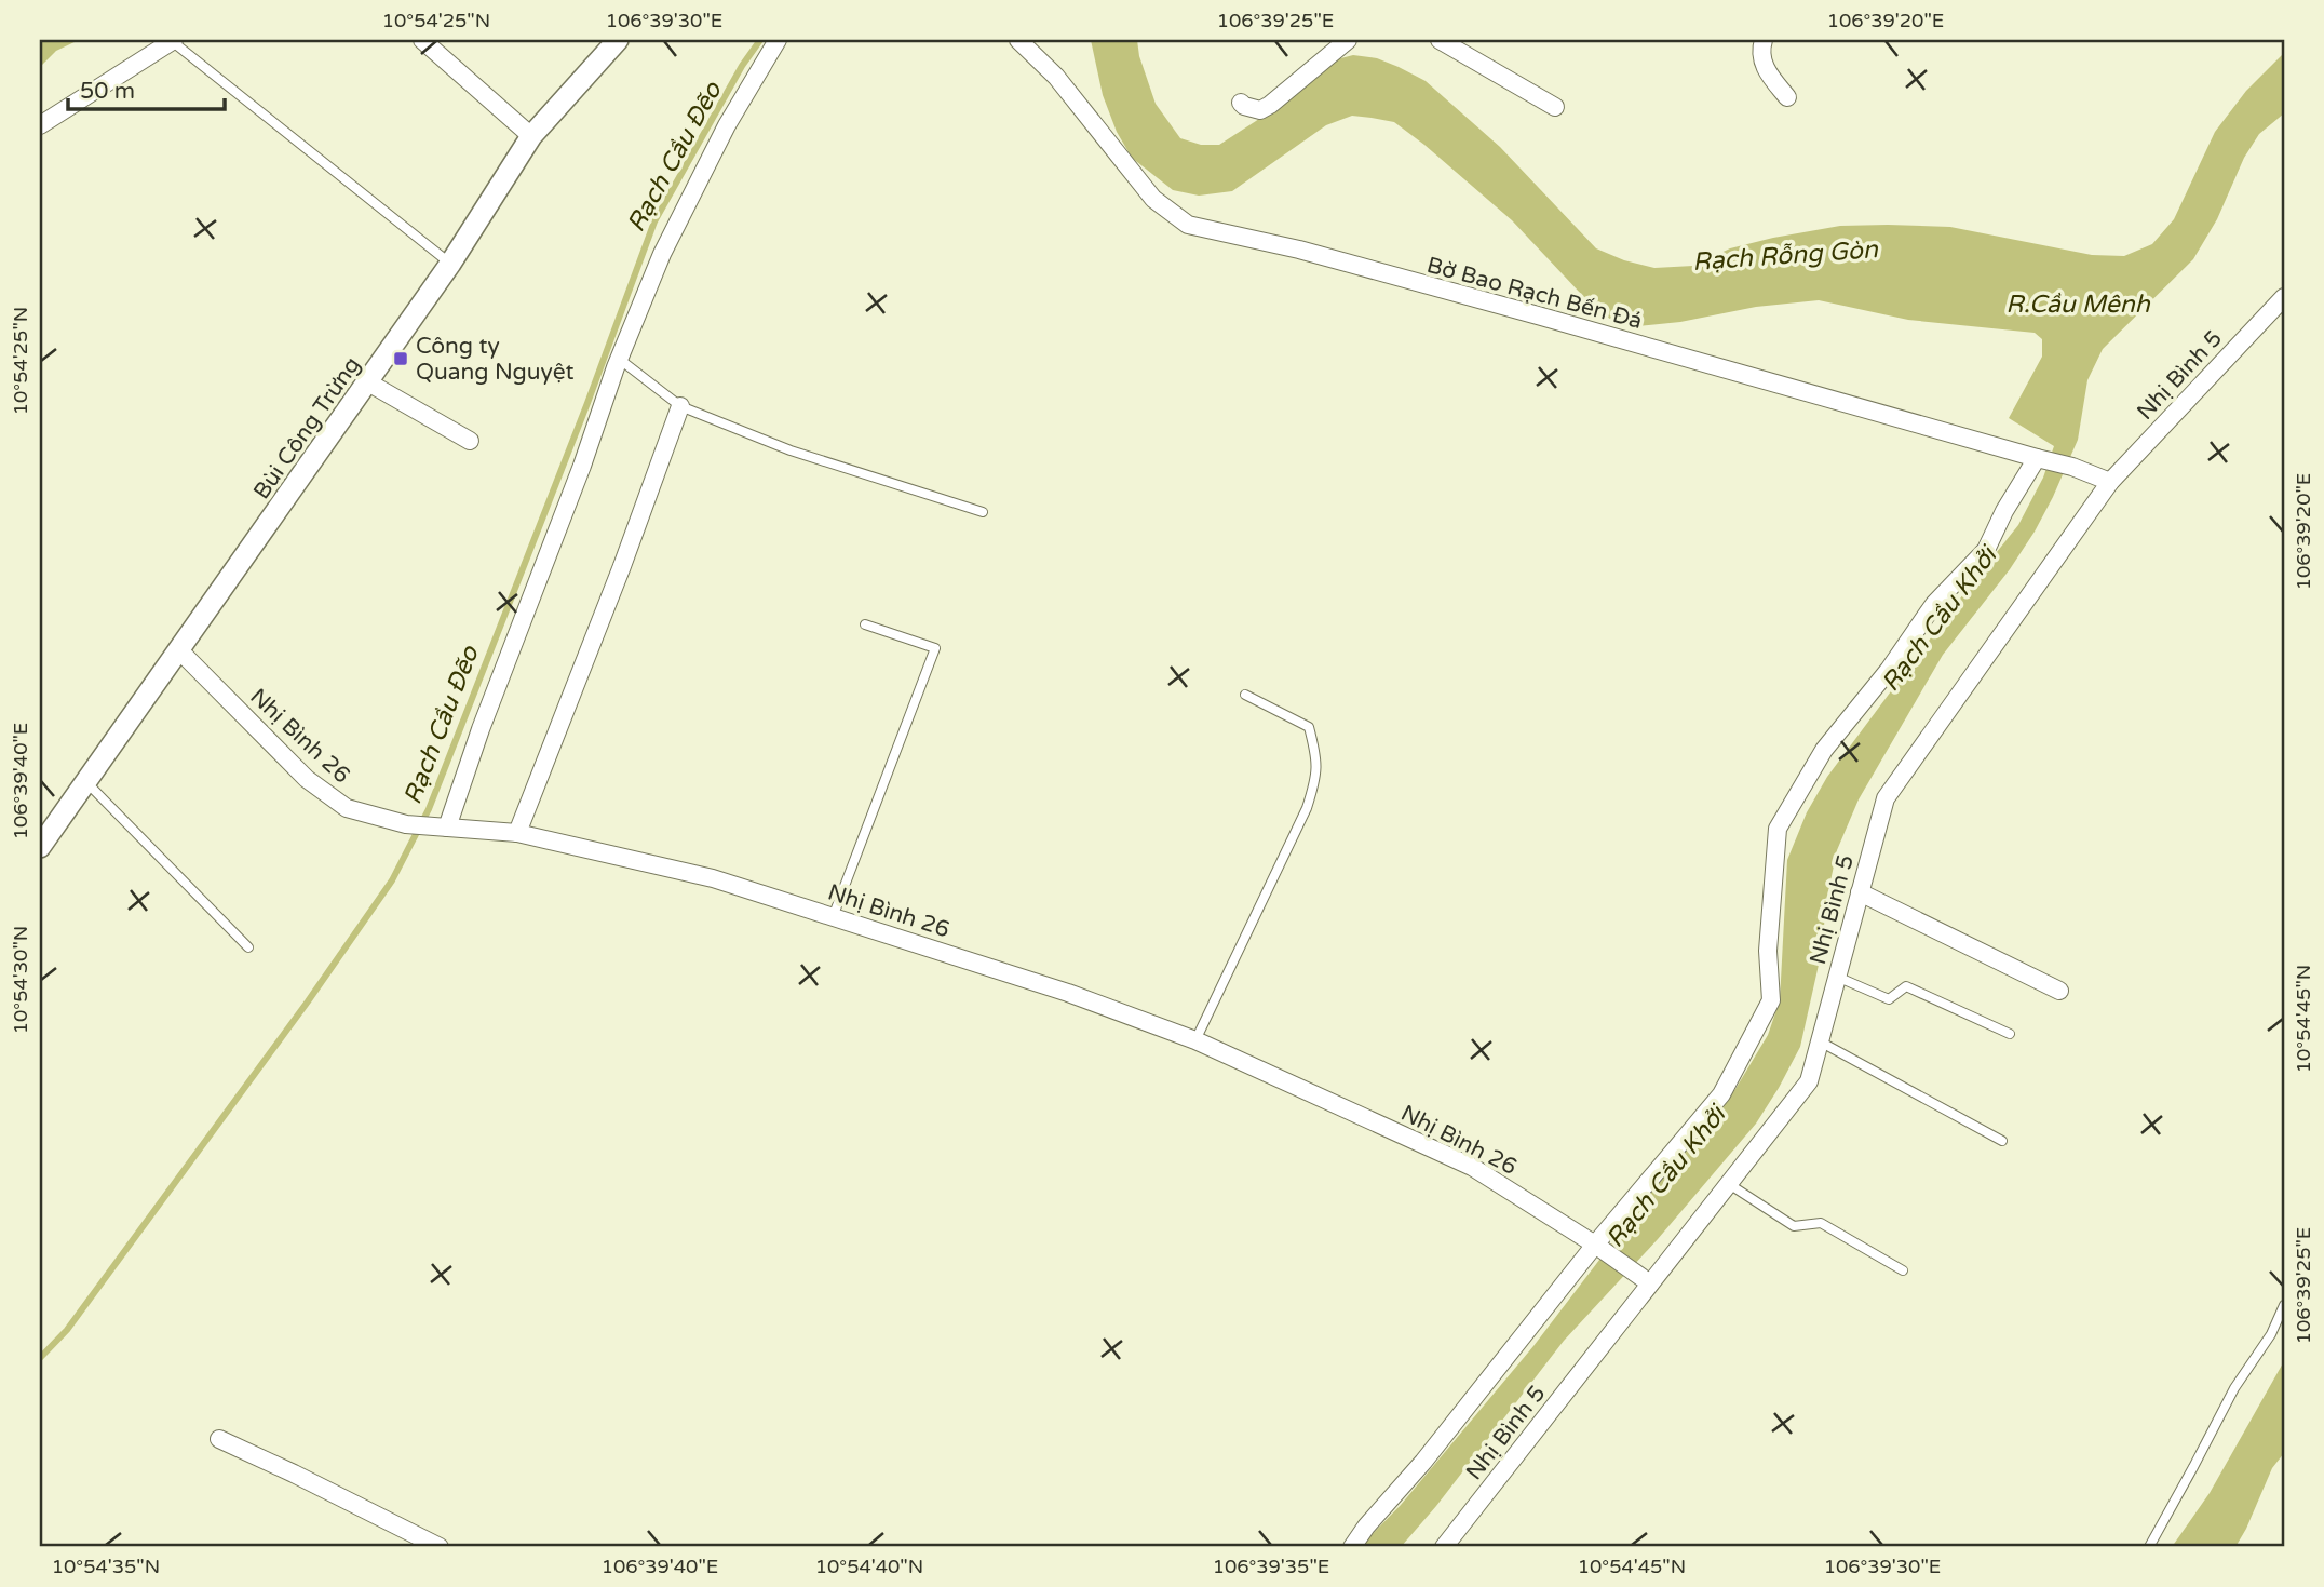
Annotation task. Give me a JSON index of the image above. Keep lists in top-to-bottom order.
{
  "streets": {
    "street": [
      "Bờ Bao Rạch Bến Đá",
      "Nhị Bình 5",
      "Bùi Công Trừng",
      "Nhị Bình 26"
    ]
  },
  "crossings": [
    ["Bờ Bao Rạch Bến Đá", "Nhị Bình 5"],
    ["Nhị Bình 5", "Nhị Bình 26"],
    ["Bùi Công Trừng", "Nhị Bình 26"]
  ],
  "water": [
    "Rạch Cầu Đẽo",
    "Rạch Rỗng Gòn",
    "R.Cầu Mênh",
    "Rạch Cầu Khởi"
  ],
  "places": {
    "transit": ["Công ty Quang Nguyệt"]
  },
  "scale_bar": "50 m",
  "coordinates": [
    "10°54'25\"N",
    "106°39'30\"E",
    "106°39'25\"E",
    "106°39'20\"E",
    "106°39'40\"E",
    "10°54'30\"N",
    "10°54'45\"N",
    "10°54'35\"N",
    "10°54'40\"N",
    "106°39'35\"E"
  ]
}
